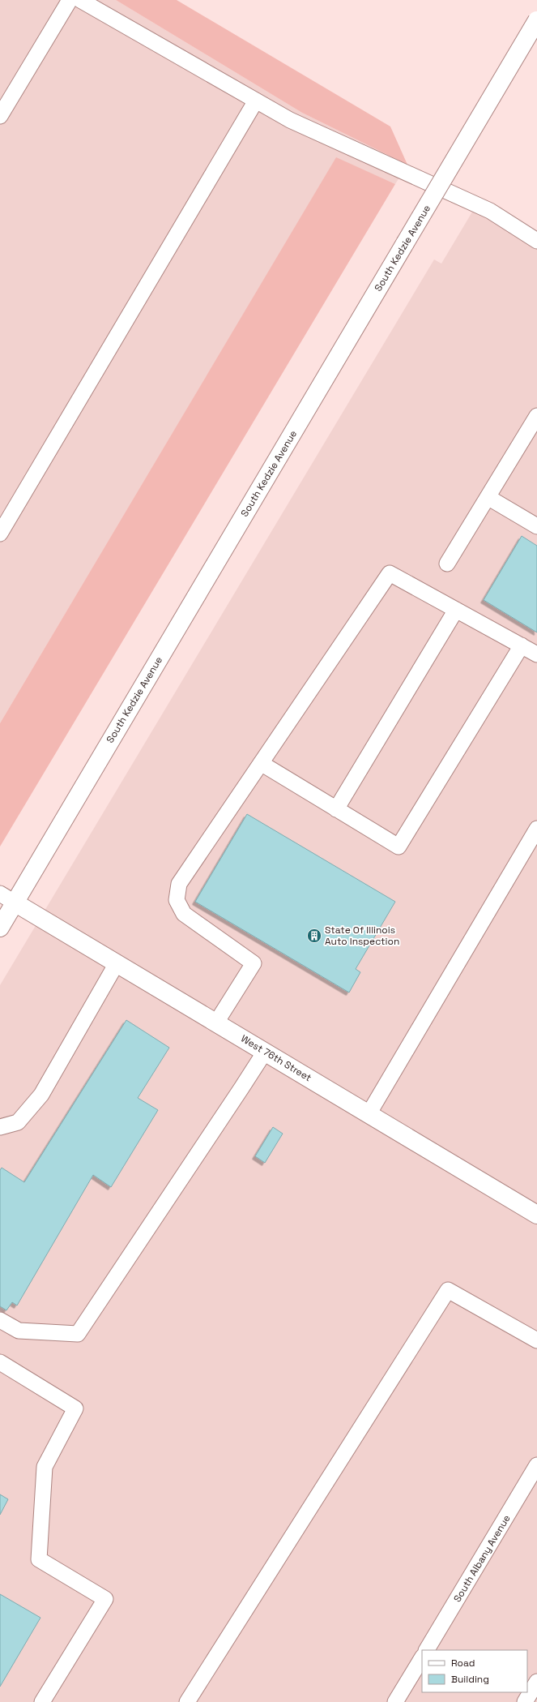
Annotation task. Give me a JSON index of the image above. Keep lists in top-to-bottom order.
{
  "streets": {
    "main road": ["South Kedzie Avenue", "West 76th Street"],
    "lane": ["South Albany Avenue"]
  },
  "crossings": [
    ["South Kedzie Avenue", "West 76th Street"]
  ],
  "places": {
    "building": ["State Of Illinois Auto Inspection"]
  },
  "legend": ["Road", "Building"]
}
